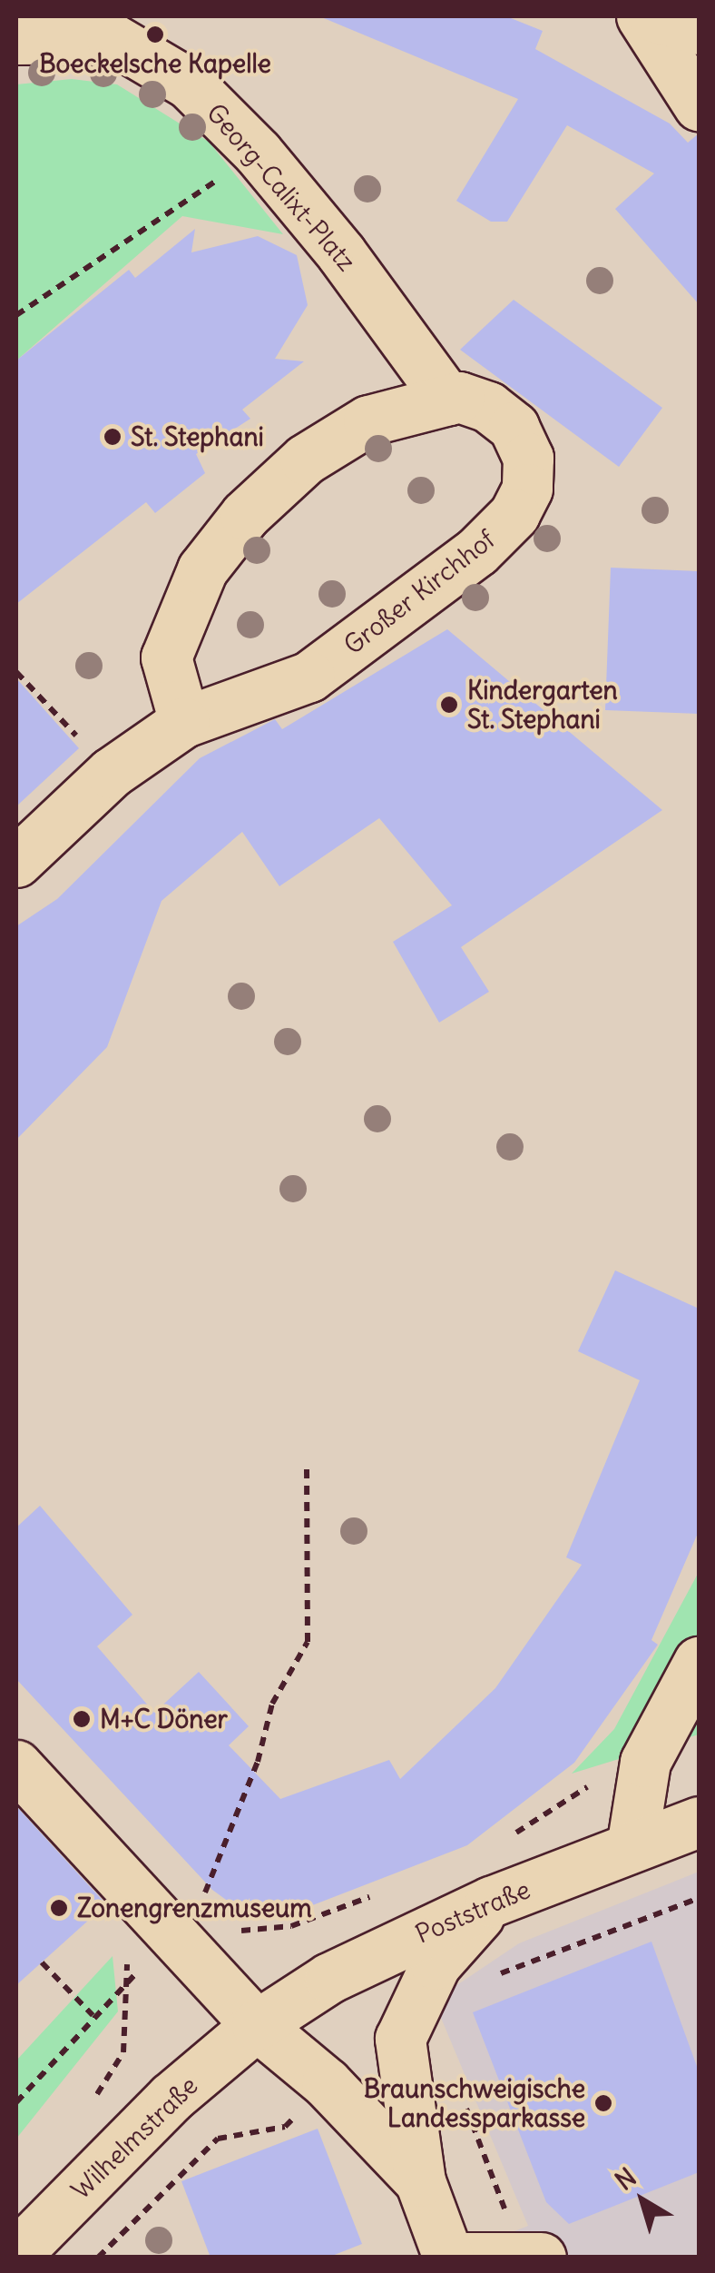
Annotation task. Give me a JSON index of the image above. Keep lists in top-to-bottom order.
{
  "streets": {
    "street": [
      "Georg-Calixt-Platz",
      "Großer Kirchhof",
      "Poststraße",
      "Wilhelmstraße"
    ]
  },
  "crossings": [
    ["Georg-Calixt-Platz", "Großer Kirchhof"],
    ["Poststraße", "Wilhelmstraße"]
  ],
  "places": [
    "Boeckelsche Kapelle",
    "St. Stephani",
    "Kindergarten St. Stephani",
    "M+C Döner",
    "Zonengrenzmuseum",
    "Braunschweigische Landessparkasse"
  ],
  "north": "top left"
}
